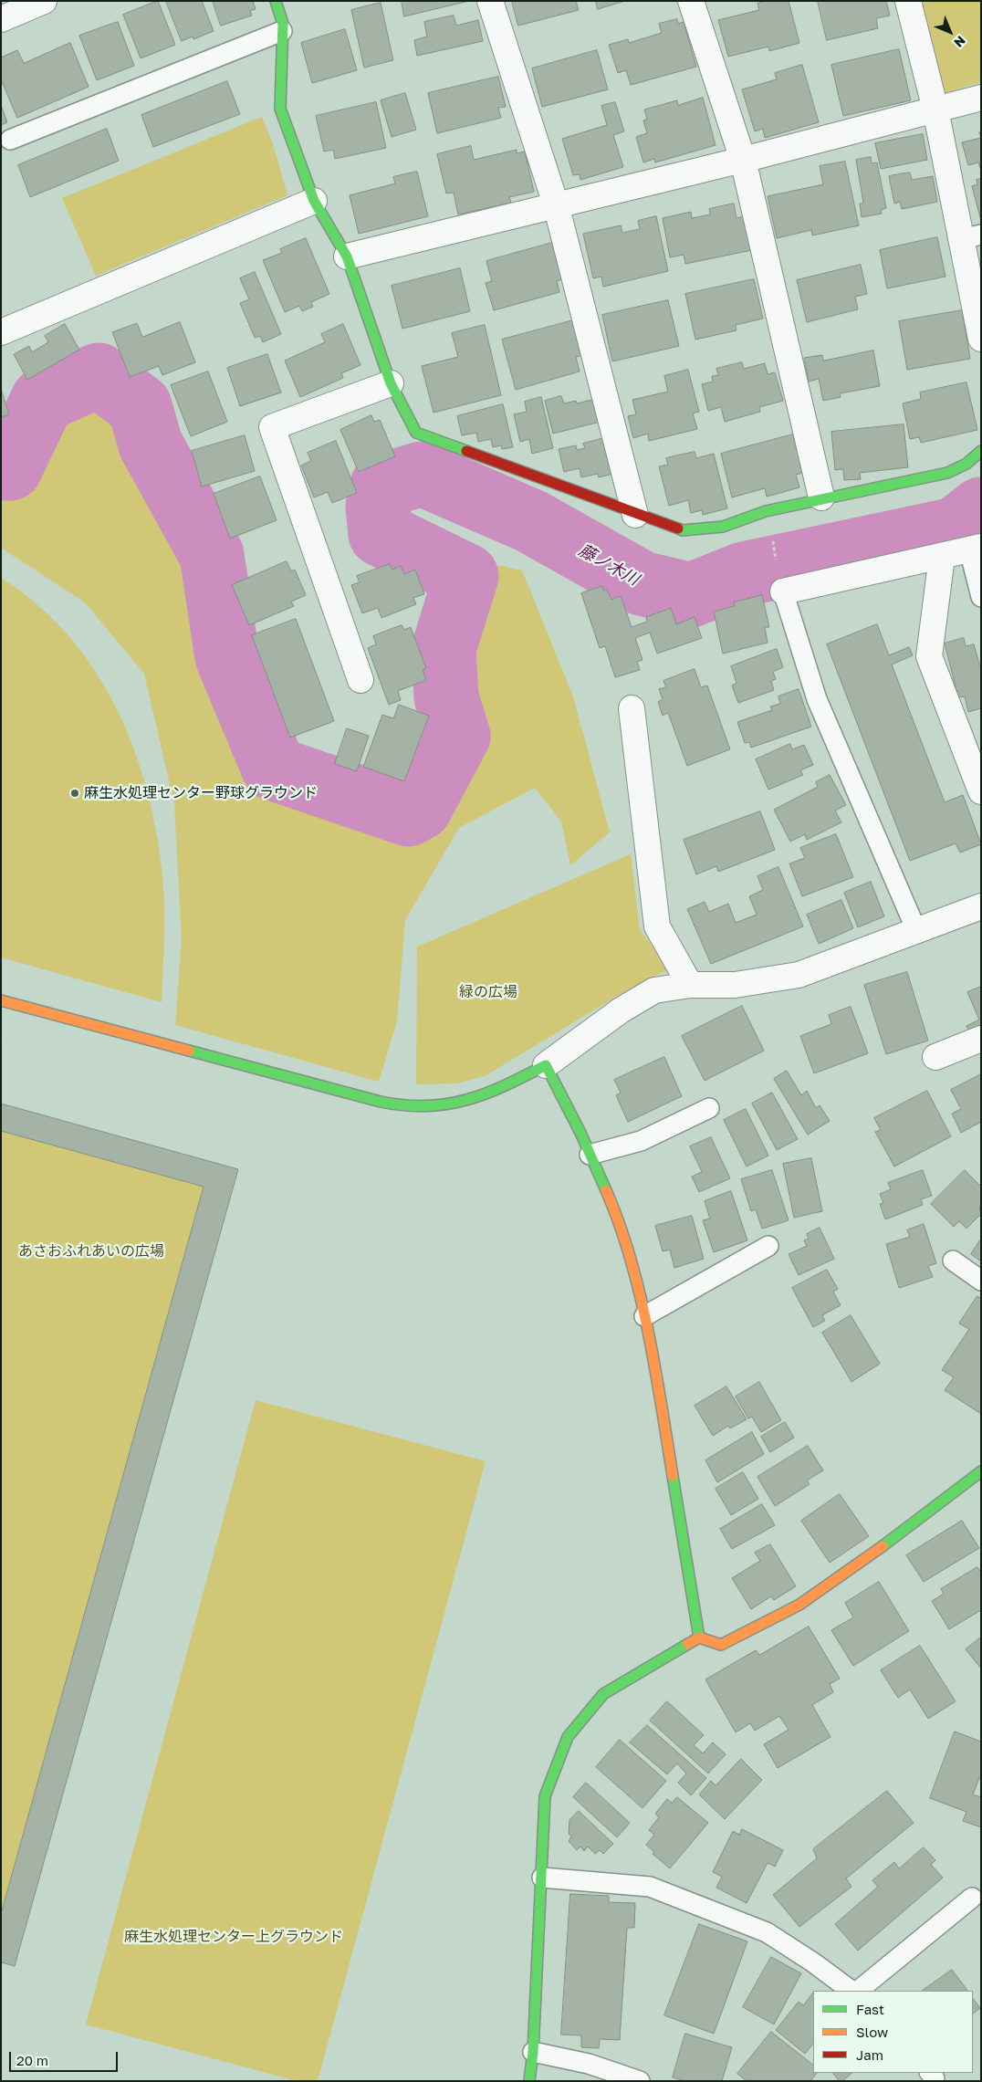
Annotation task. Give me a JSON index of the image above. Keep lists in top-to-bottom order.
{
  "water": ["藤ノ木川"],
  "parks": ["緑の広場", "あさおふれあいの広場", "麻生水処理センター上グラウンド"],
  "places": ["麻生水処理センター野球グラウンド"],
  "legend": ["Fast", "Slow", "Jam"],
  "scale_bar": "20 m",
  "north": "bottom right"
}
